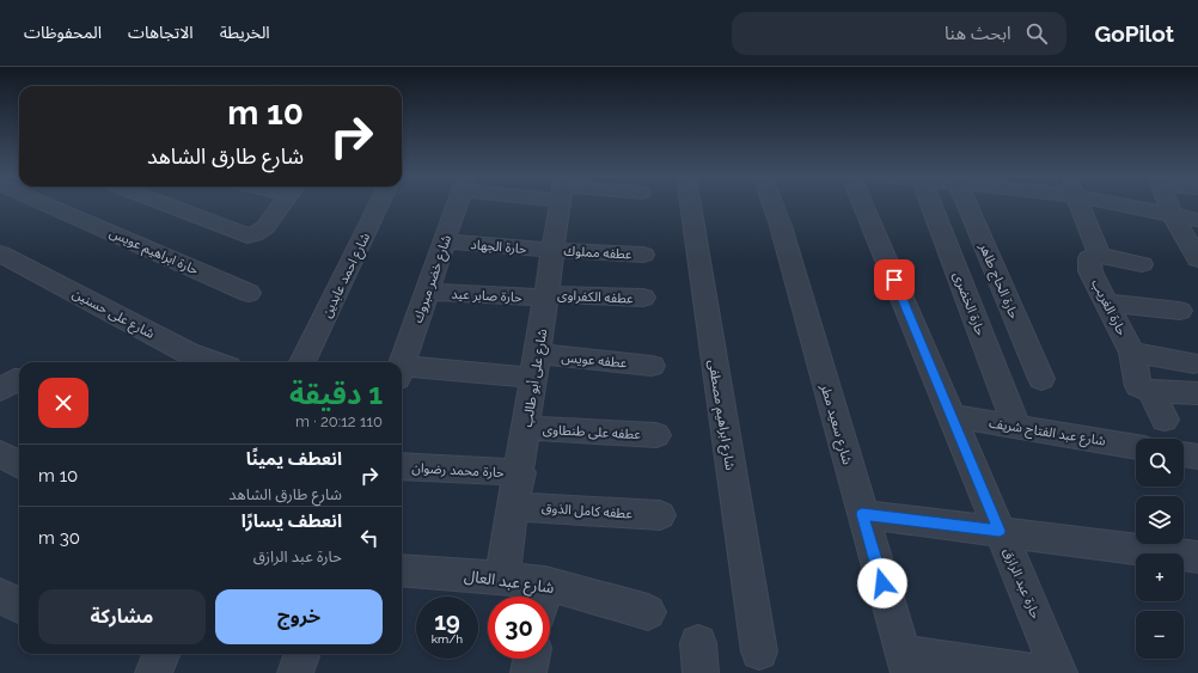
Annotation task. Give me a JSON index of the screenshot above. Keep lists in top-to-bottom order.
{
  "streets": {
    "street": [
      "حارة الجهاد",
      "حارة ابراهيم عويس",
      "عطفه مملوك",
      "شارع احمد عابدين",
      "شارع خضر مبروك",
      "حارة الحاج طاهر",
      "حارة صابر عيد",
      "عطفه الكفراوى",
      "حارة الخضرى",
      "حارة الغريب",
      "شارع على حسنين",
      "عطفه عويس",
      "شارع على أبو طالب",
      "شارع ابراهيم مصطفى",
      "شارع سعيد مطر",
      "عطفه على طنطاوى",
      "شارع عبد الفتاح شريف",
      "حارة محمد رضوان",
      "عطفه كامل الذوق",
      "شارع عبد العال",
      "حارة عبد الرازق"
    ]
  },
  "crossings": [
    ["حارة الجهاد", "عطفه مملوك"],
    ["حارة الجهاد", "شارع خضر مبروك"],
    ["حارة الجهاد", "شارع على أبو طالب"],
    ["عطفه مملوك", "شارع على أبو طالب"],
    ["شارع خضر مبروك", "حارة صابر عيد"],
    ["حارة صابر عيد", "عطفه الكفراوى"],
    ["حارة صابر عيد", "شارع على أبو طالب"],
    ["عطفه الكفراوى", "شارع على أبو طالب"],
    ["حارة الخضرى", "شارع عبد الفتاح شريف"],
    ["عطفه عويس", "شارع على أبو طالب"],
    ["شارع على أبو طالب", "عطفه على طنطاوى"],
    ["شارع على أبو طالب", "حارة محمد رضوان"],
    ["شارع على أبو طالب", "عطفه كامل الذوق"],
    ["شارع على أبو طالب", "شارع عبد العال"],
    ["شارع عبد الفتاح شريف", "حارة عبد الرازق"]
  ],
  "page": {
    "header": "GoPilot",
    "search": "ابحث هنا",
    "nav": ["الخريطة", "الاتجاهات", "المحفوظات"],
    "turn": ["10 m", "شارع طارق الشاهد"],
    "heading": ["1 دقيقة", "110 m · 20:12"],
    "map_buttons": ["+", "−"],
    "list": [
      {
        "name": "انعطف يمينًا",
        "note": "شارع طارق الشاهد",
        "value": "10 m"
      },
      {
        "name": "انعطف يسارًا",
        "note": "حارة عبد الرازق",
        "value": "30 m"
      }
    ],
    "buttons": ["خروج", "مشاركة"],
    "speed": "19 km/h",
    "limit": "30"
  }
}
